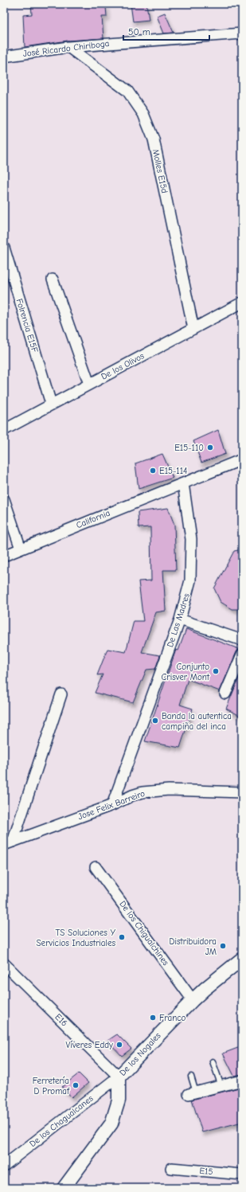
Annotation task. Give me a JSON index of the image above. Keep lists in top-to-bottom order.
{
  "streets": {
    "street": [
      "José Ricardo Chiriboga",
      "Molles E15d",
      "Folrencia E15F",
      "De los Olivos",
      "California",
      "De Las Madres",
      "Jose Felix Barreiro",
      "De los Chigualchines",
      "E16",
      "De los Nogales",
      "De los Chagualcanes",
      "E15"
    ]
  },
  "crossings": [
    ["José Ricardo Chiriboga", "Molles E15d"],
    ["Molles E15d", "De los Olivos"],
    ["Folrencia E15F", "De los Olivos"],
    ["California", "De Las Madres"],
    ["De Las Madres", "Jose Felix Barreiro"],
    ["De los Chigualchines", "De los Nogales"],
    ["E16", "De los Nogales"],
    ["E16", "De los Chagualcanes"],
    ["De los Nogales", "De los Chagualcanes"]
  ],
  "places": [
    "E15-110",
    "E15-114",
    "Conjunto Crisver Mont",
    "Banda la autentica campiña del inca",
    "TS Soluciones Y Servicios Industriales",
    "Distribuidora JM",
    "Franco",
    "Víveres Eddy",
    "Ferretería D Promaf"
  ],
  "scale_bar": "50 m"
}
